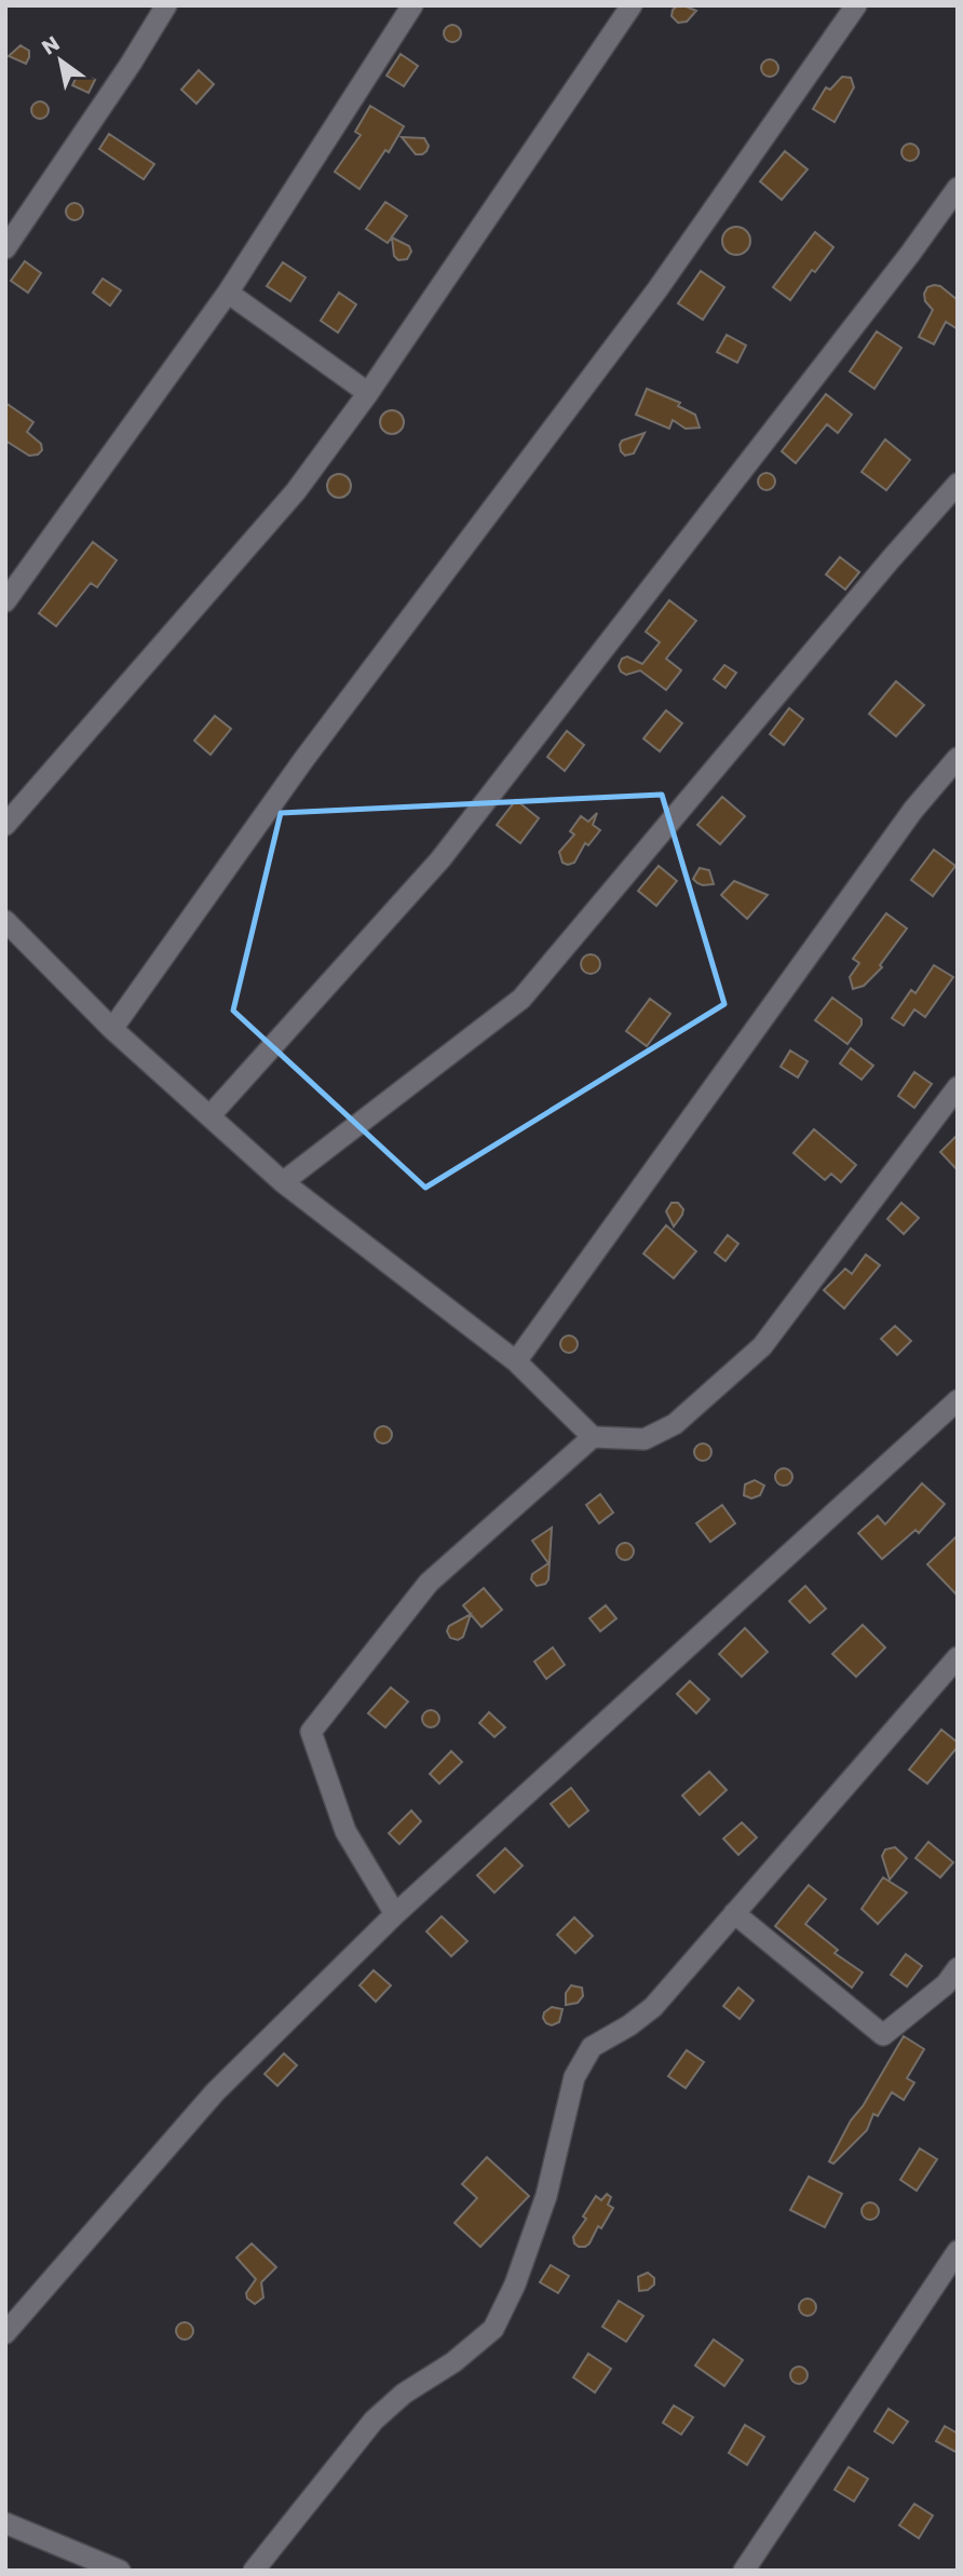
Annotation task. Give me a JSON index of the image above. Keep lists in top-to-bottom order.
{
  "north": "top left"
}
